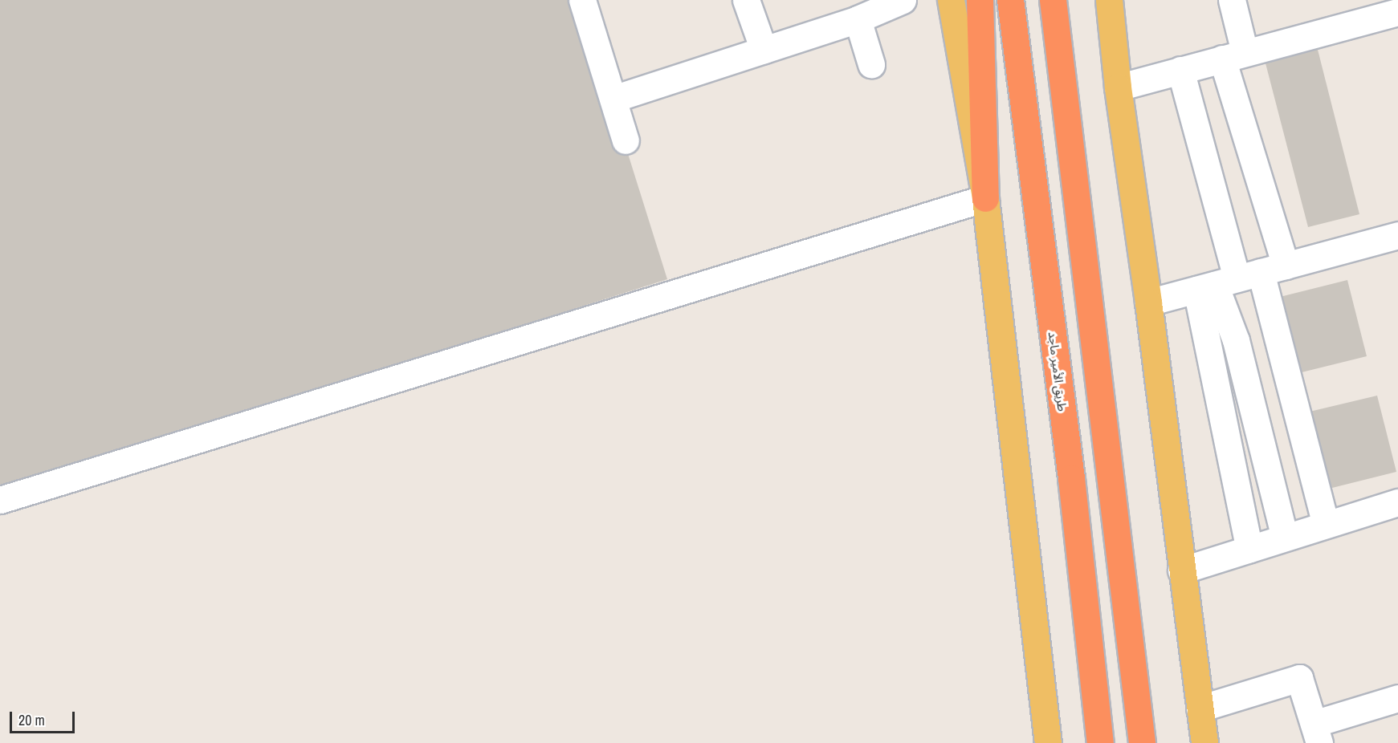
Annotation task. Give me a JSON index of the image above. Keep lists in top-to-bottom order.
{
  "streets": {
    "highway": ["طريق الأمير ماجد"]
  },
  "scale_bar": "20 m"
}
